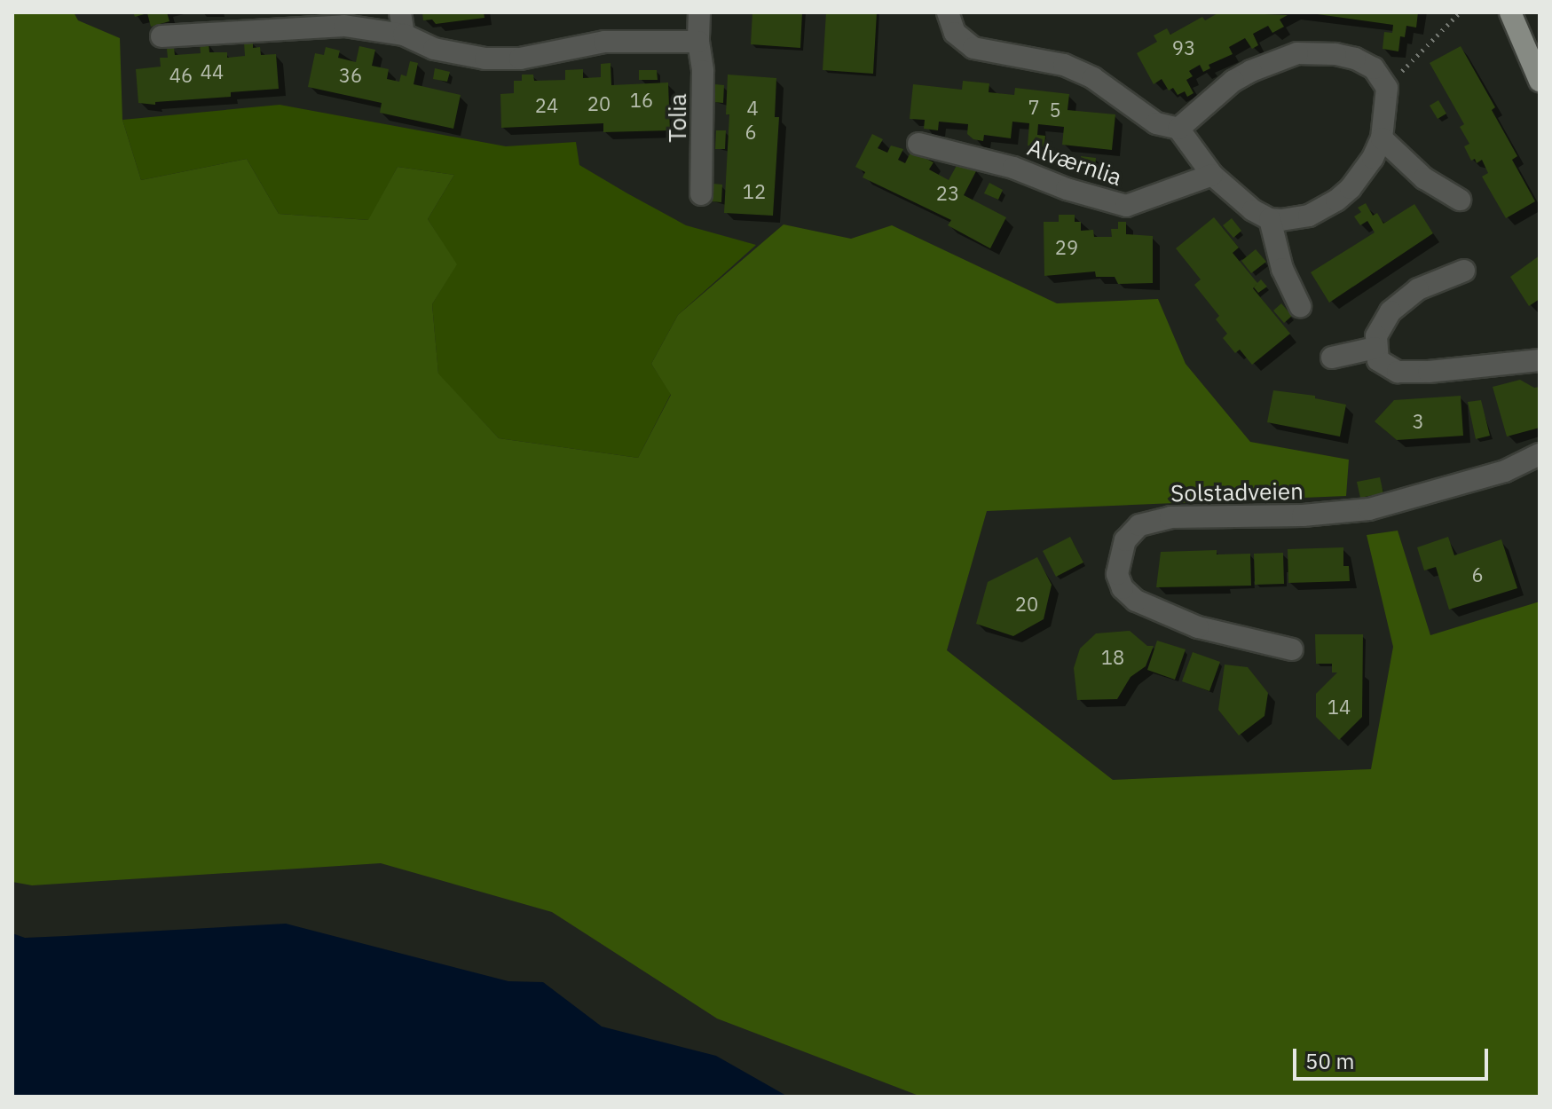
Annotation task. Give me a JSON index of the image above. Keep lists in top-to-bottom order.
{
  "streets": {
    "street": ["Tolia", "Alværnlia", "Solstadveien"]
  },
  "house_numbers": [
    "93",
    "44",
    "46",
    "36",
    "16",
    "20",
    "24",
    "7",
    "4",
    "5",
    "6",
    "12",
    "23",
    "29",
    "3",
    "6",
    "20",
    "18",
    "14"
  ],
  "scale_bar": "50 m"
}
